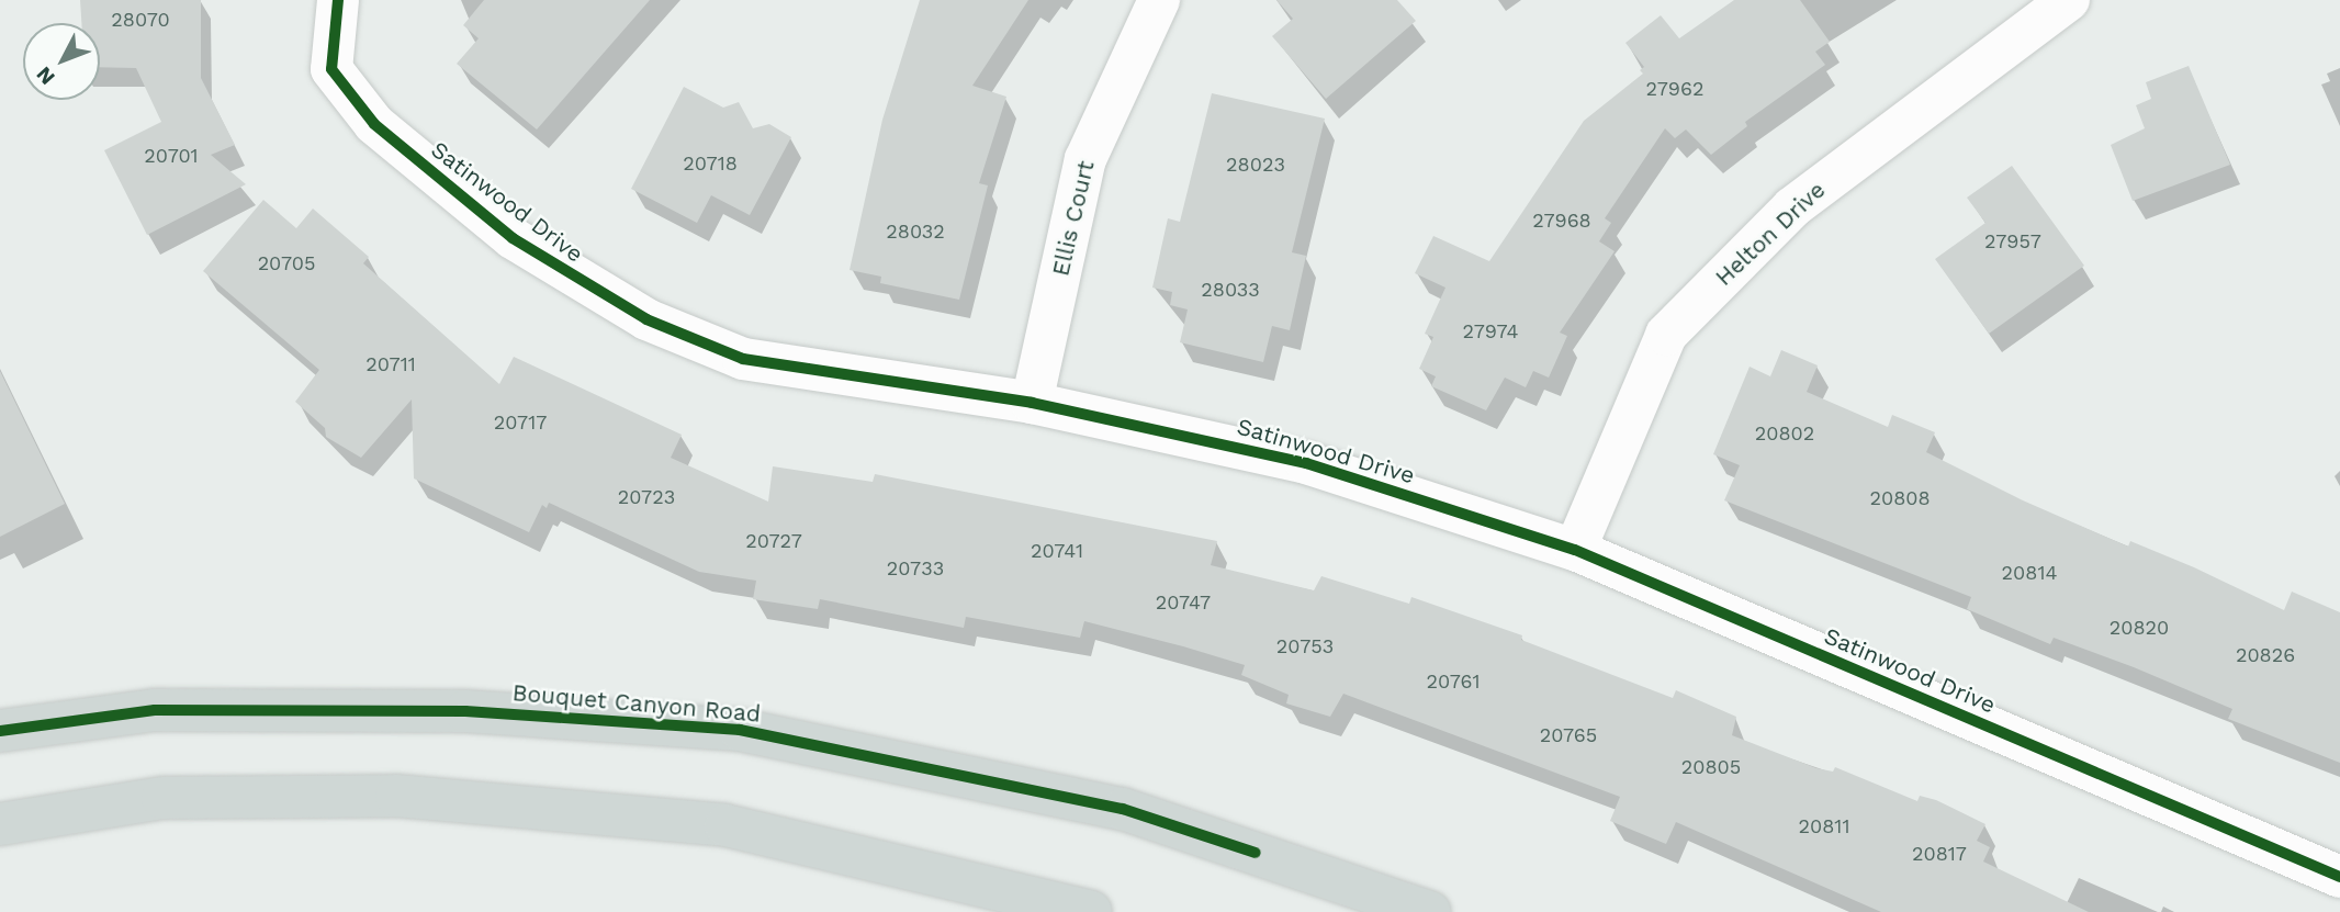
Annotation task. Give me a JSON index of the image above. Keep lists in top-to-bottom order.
{
  "streets": {
    "main road": ["Bouquet Canyon Road"],
    "street": ["Satinwood Drive", "Ellis Court", "Helton Drive"]
  },
  "crossings": [
    ["Satinwood Drive", "Ellis Court"],
    ["Satinwood Drive", "Helton Drive"]
  ],
  "house_numbers": [
    "28070",
    "27962",
    "20701",
    "20718",
    "28023",
    "27968",
    "28032",
    "27957",
    "20705",
    "28033",
    "27974",
    "20711",
    "20717",
    "20802",
    "20723",
    "20808",
    "20727",
    "20741",
    "20733",
    "20814",
    "20747",
    "20820",
    "20753",
    "20826",
    "20761",
    "20765",
    "20805",
    "20811",
    "20817"
  ],
  "north": "bottom left"
}
